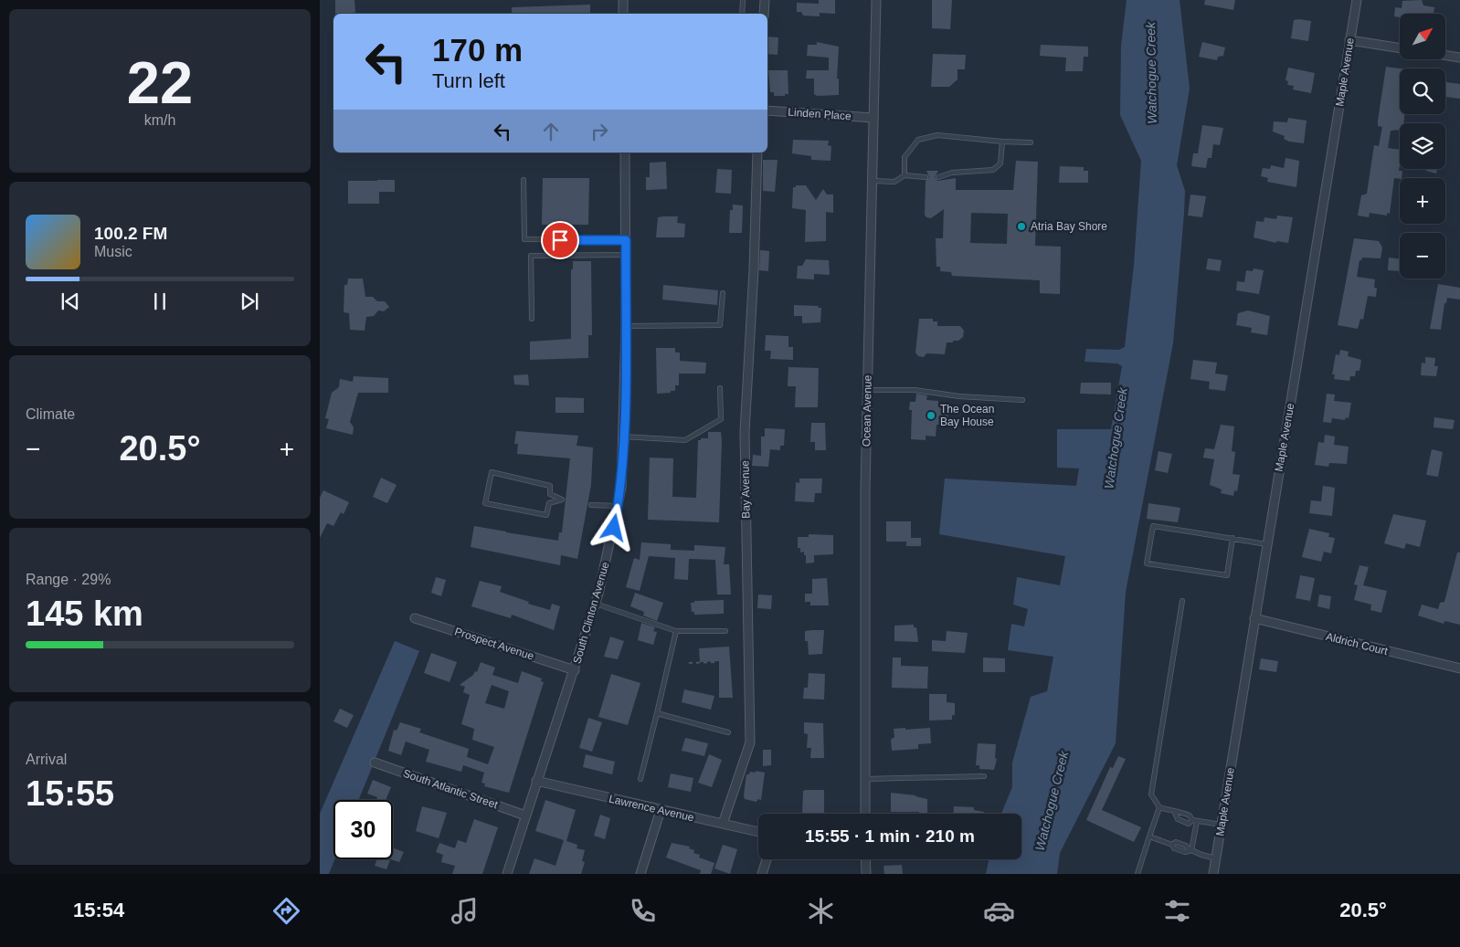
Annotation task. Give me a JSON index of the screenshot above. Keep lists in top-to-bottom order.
{
  "streets": {
    "street": [
      "Maple Avenue",
      "Linden Place",
      "Ocean Avenue",
      "Bay Avenue",
      "South Clinton Avenue",
      "Prospect Avenue",
      "Aldrich Court",
      "South Atlantic Street",
      "Lawrence Avenue"
    ]
  },
  "crossings": [
    ["Maple Avenue", "Aldrich Court"],
    ["Linden Place", "Ocean Avenue"],
    ["Bay Avenue", "Lawrence Avenue"],
    ["South Clinton Avenue", "Prospect Avenue"],
    ["South Clinton Avenue", "South Atlantic Street"],
    ["South Clinton Avenue", "Lawrence Avenue"]
  ],
  "water": ["Watchogue Creek"],
  "places": ["Atria Bay Shore", "The Ocean Bay House"],
  "north": "top right",
  "page": {
    "tile": [
      ["22", "km/h"],
      "Climate",
      ["Range · 29%", "145 km"],
      ["Arrival", "15:55"]
    ],
    "map_buttons": ["+", "−"],
    "turn": ["170 m", "Turn left"],
    "song": ["100.2 FM", "Music"],
    "heat": ["−", "20.5°", "+"],
    "limit": "30",
    "trip": "15:55 · 1 min · 210 m",
    "tabs": ["15:54", "20.5°"]
  }
}
